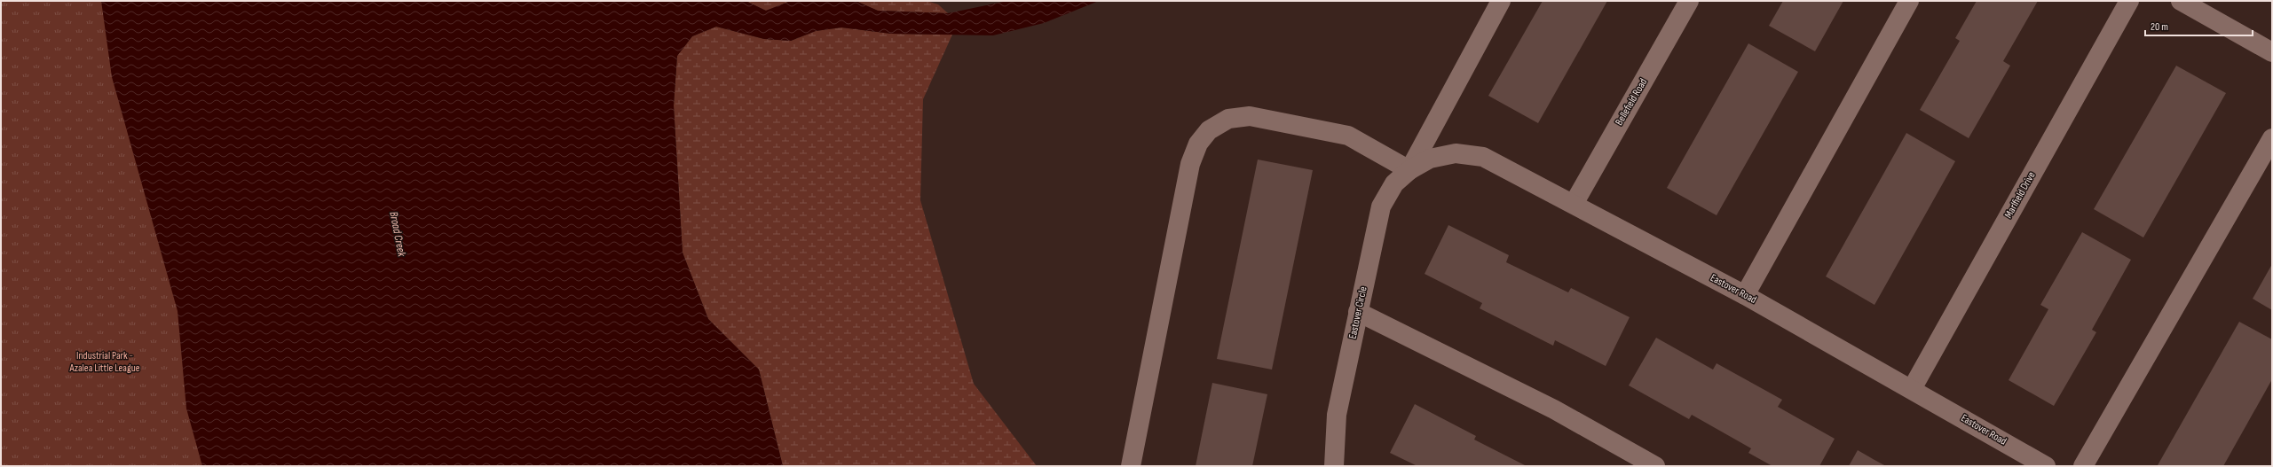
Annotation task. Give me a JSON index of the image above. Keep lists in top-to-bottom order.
{
  "streets": {
    "street": [
      "Bellefield Road",
      "Marlfield Drive",
      "Eastover Road",
      "Eastover Circle"
    ]
  },
  "crossings": [
    ["Bellefield Road", "Eastover Road"],
    ["Marlfield Drive", "Eastover Road"],
    ["Eastover Road", "Eastover Circle"]
  ],
  "water": ["Broad Creek"],
  "parks": ["Industrial Park - Azalea Little League"],
  "scale_bar": "20 m"
}
